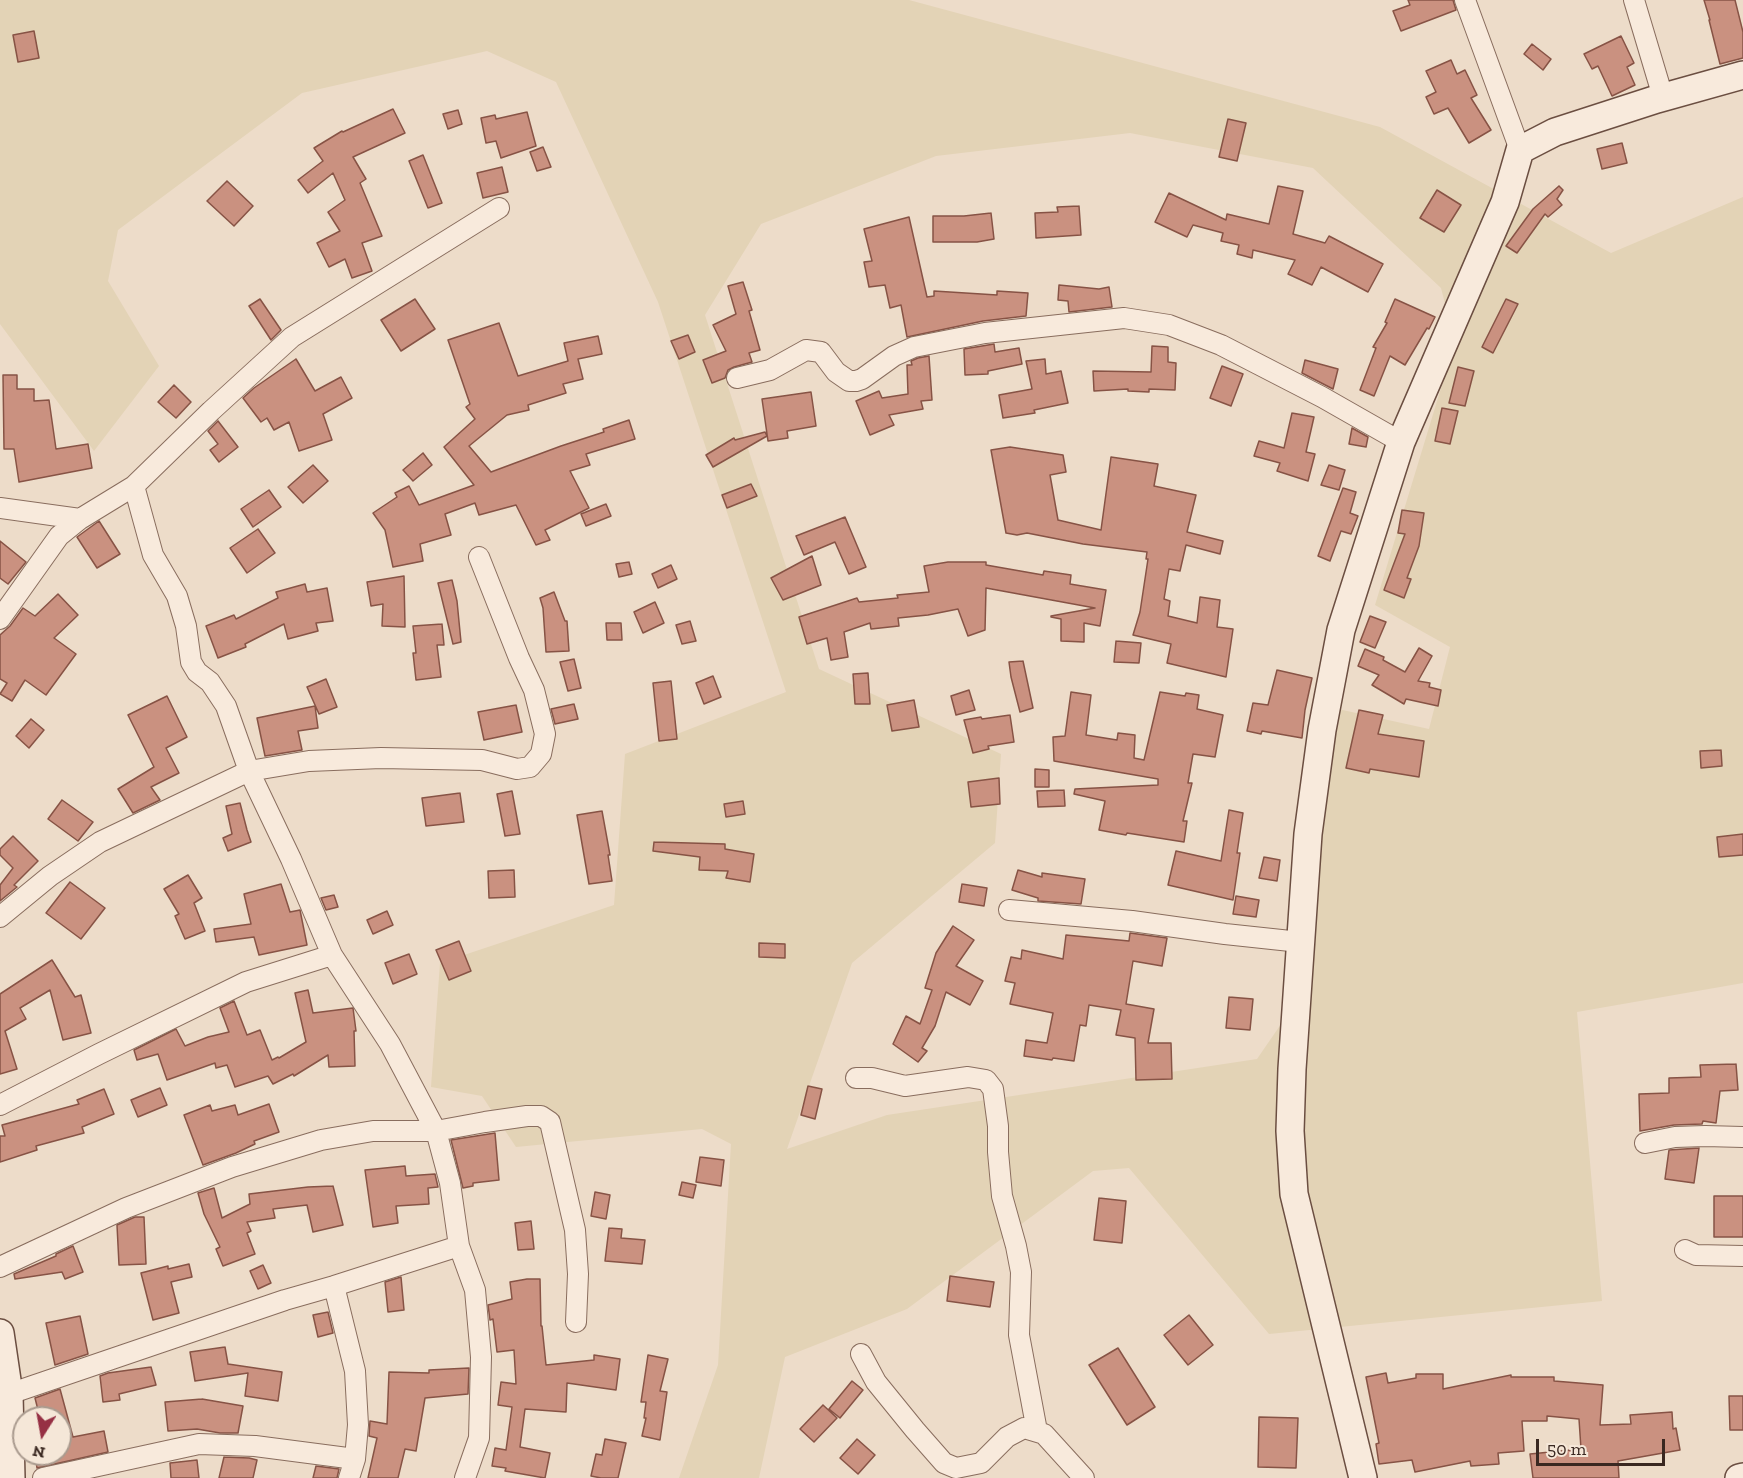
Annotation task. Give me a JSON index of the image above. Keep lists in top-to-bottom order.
{
  "scale_bar": "50 m",
  "north": "bottom"
}
